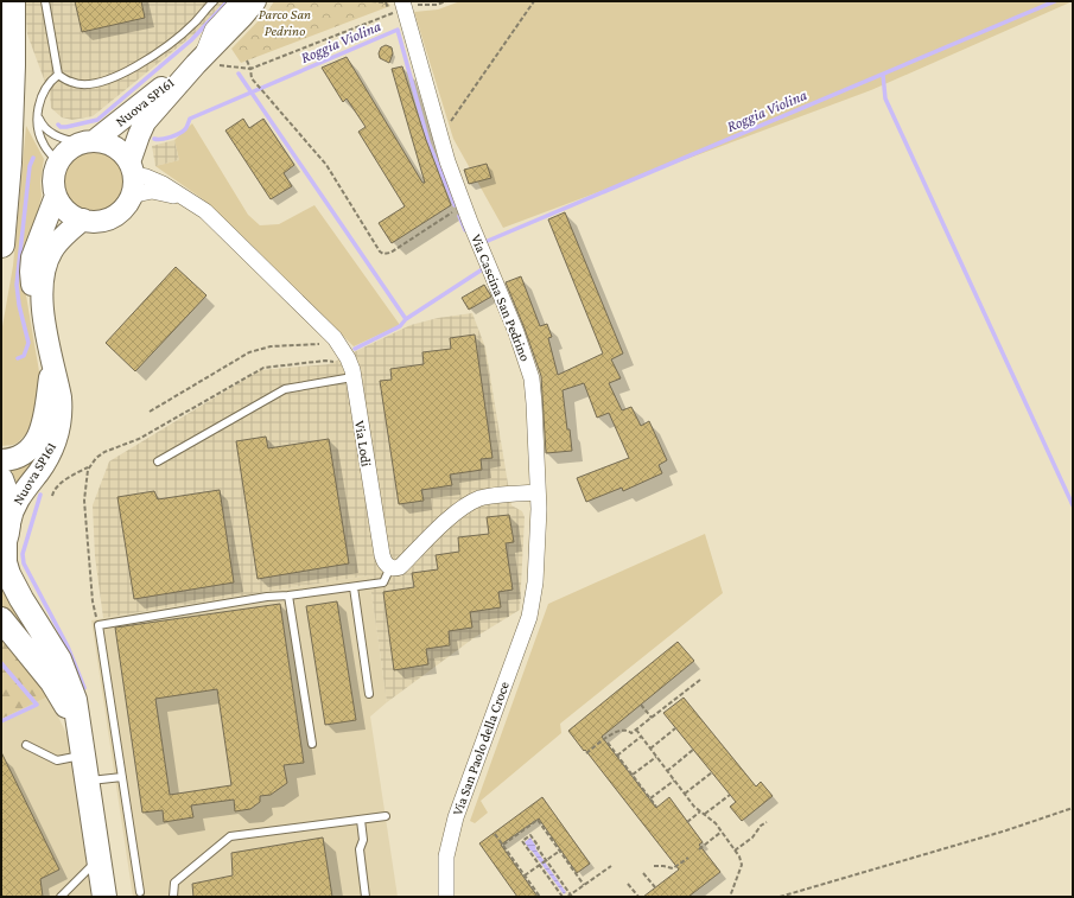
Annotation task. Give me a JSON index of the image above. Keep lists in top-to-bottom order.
{
  "streets": {
    "main road": ["Nuova SP161"],
    "street": ["Via Cascina San Pedrino", "Via Lodi", "Via San Paolo della Croce"]
  },
  "crossings": [
    ["Nuova SP161", "Via Lodi"],
    ["Via Cascina San Pedrino", "Via San Paolo della Croce"]
  ],
  "water": ["Roggia Violina"],
  "parks": ["Parco San Pedrino"]
}
